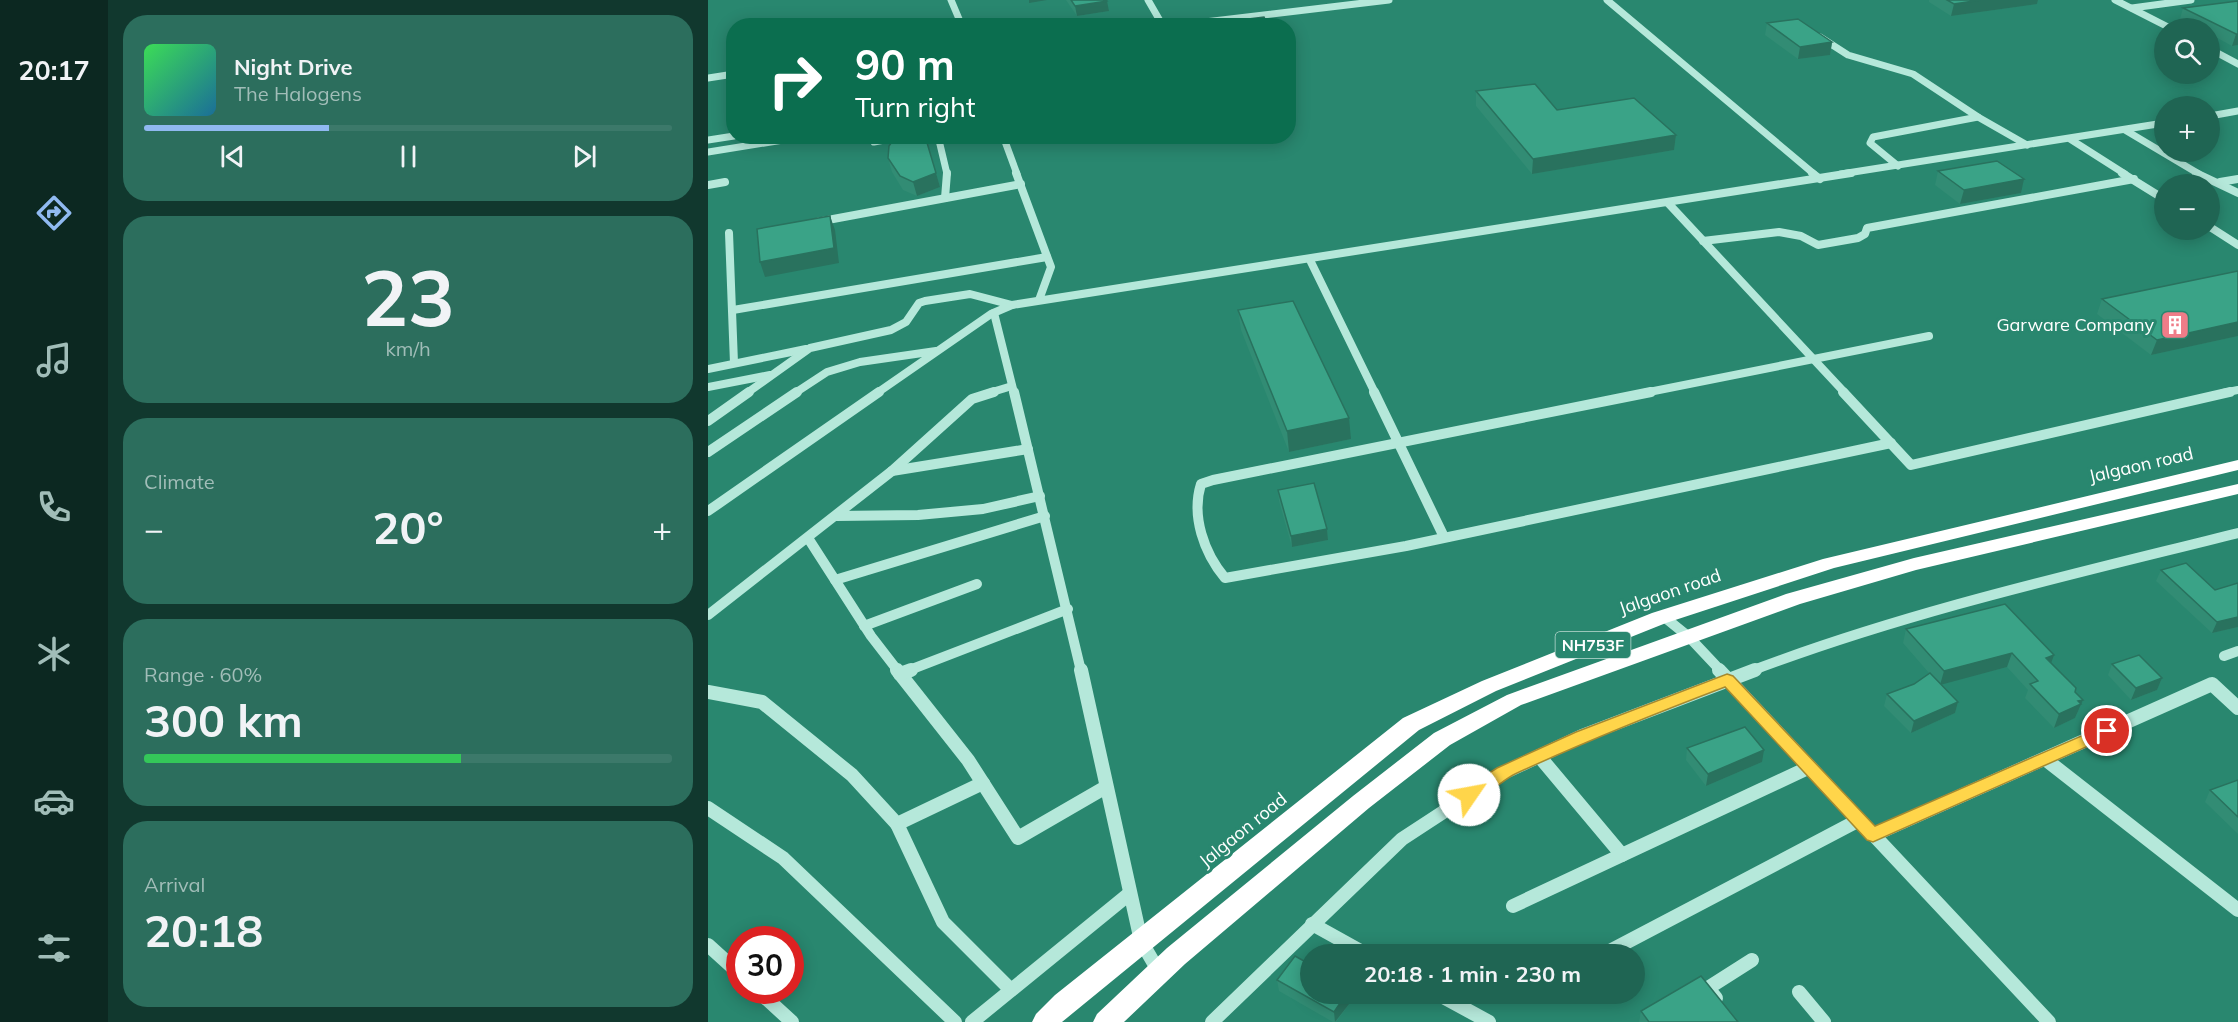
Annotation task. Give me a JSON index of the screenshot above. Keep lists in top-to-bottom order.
{
  "streets": {
    "highway": ["Jalgaon road", "NH753F"]
  },
  "places": {
    "building": ["Garware Company"]
  },
  "page": {
    "tabs": "20:17",
    "map_buttons": ["+", "−"],
    "turn": ["90 m", "Turn right"],
    "song": ["Night Drive", "The Halogens"],
    "tile": [
      ["23", "km/h"],
      "Climate",
      ["Range · 60%", "300 km"],
      ["Arrival", "20:18"]
    ],
    "heat": ["−", "20°", "+"],
    "limit": "30",
    "trip": "20:18 · 1 min · 230 m"
  }
}
